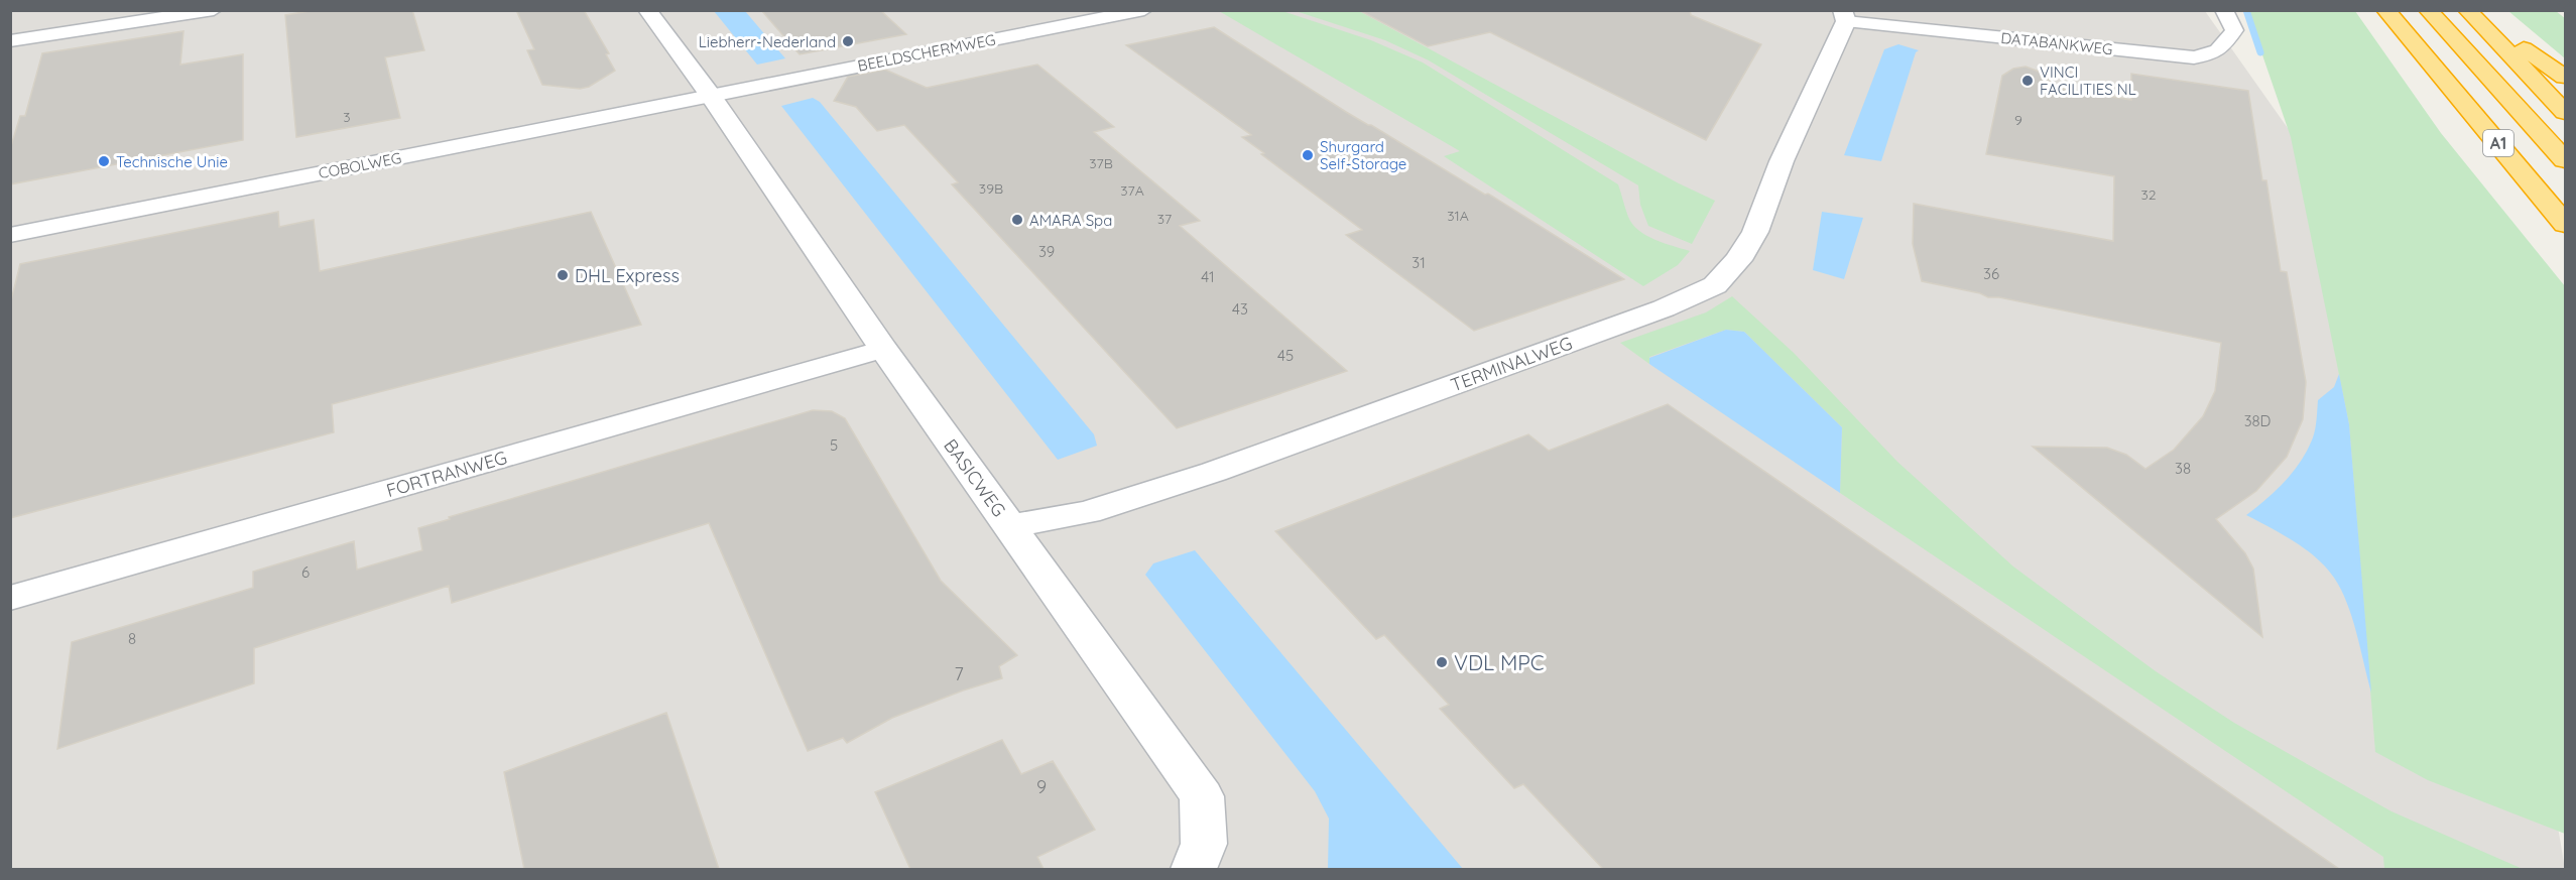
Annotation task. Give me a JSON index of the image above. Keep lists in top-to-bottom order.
{
  "streets": {
    "highway": ["A1"],
    "street": [
      "DATABANKWEG",
      "BEELDSCHERMWEG",
      "COBOLWEG",
      "TERMINALWEG",
      "FORTRANWEG",
      "BASICWEG"
    ]
  },
  "crossings": [
    ["DATABANKWEG", "TERMINALWEG"],
    ["BEELDSCHERMWEG", "COBOLWEG"],
    ["BEELDSCHERMWEG", "BASICWEG"],
    ["COBOLWEG", "BASICWEG"],
    ["TERMINALWEG", "BASICWEG"],
    ["FORTRANWEG", "BASICWEG"]
  ],
  "places": [
    "Liebherr-Nederland",
    "VINCI FACILITIES NL",
    "Shurgard Self-Storage",
    "Technische Unie",
    "AMARA Spa",
    "DHL Express",
    "VDL MPC"
  ],
  "house_numbers": [
    "3",
    "9",
    "37B",
    "39B",
    "37A",
    "32",
    "31A",
    "37",
    "39",
    "31",
    "36",
    "41",
    "43",
    "45",
    "38D",
    "5",
    "38",
    "6",
    "8",
    "7",
    "9"
  ]
}
